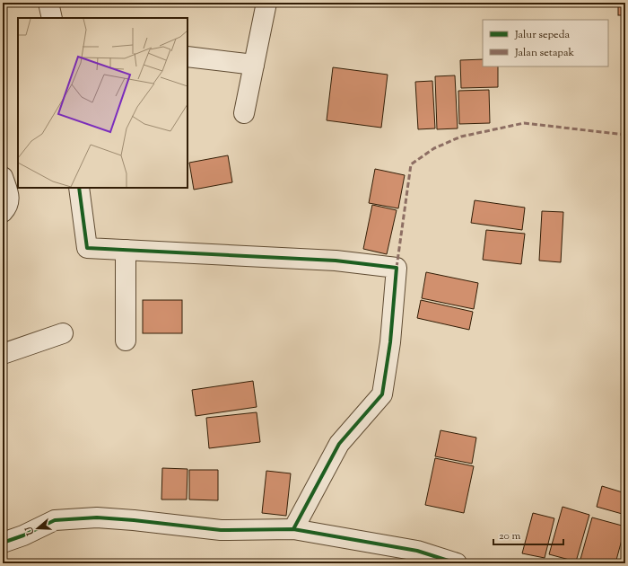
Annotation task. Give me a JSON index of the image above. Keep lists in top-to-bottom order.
{
  "legend": ["Jalur sepeda", "Jalan setapak"],
  "scale_bar": "20 m",
  "north": "left"
}
